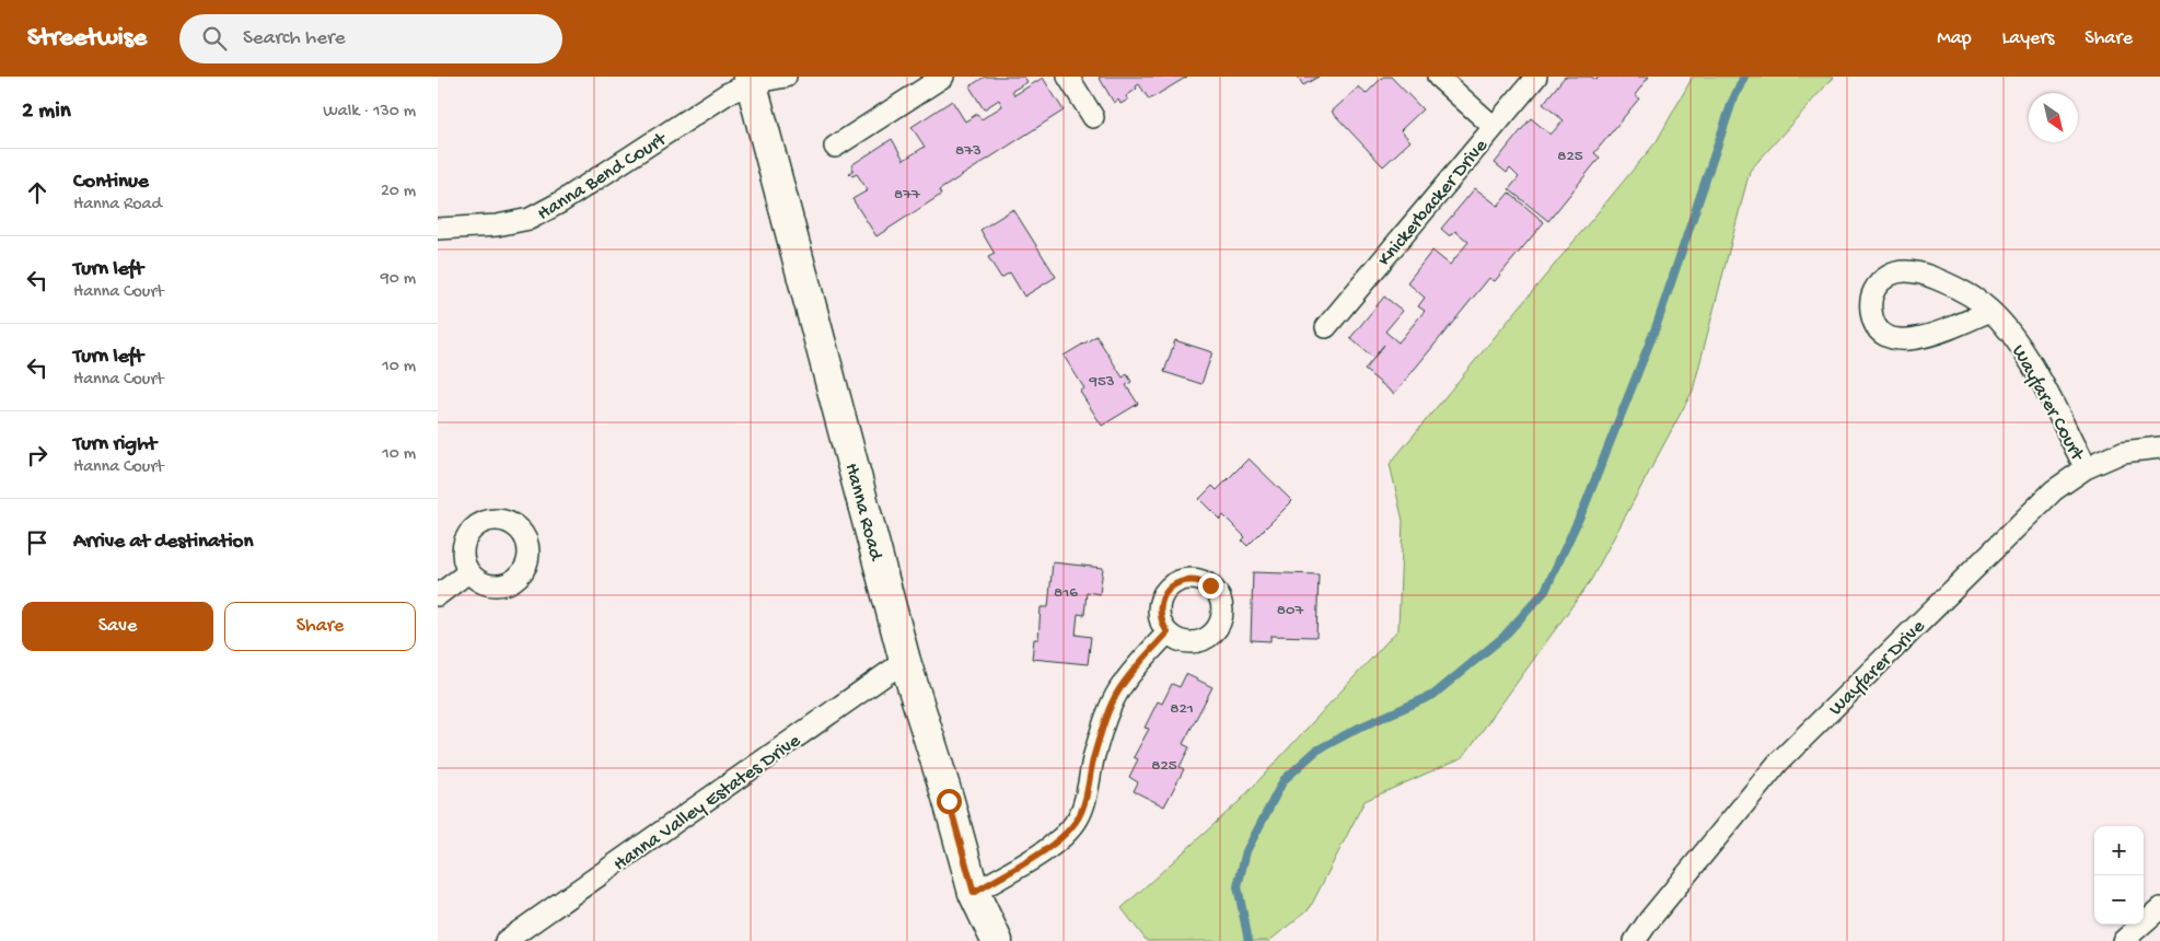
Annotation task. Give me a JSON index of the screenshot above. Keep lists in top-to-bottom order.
{
  "streets": {
    "street": [
      "Hanna Bend Court",
      "Knickerbacker Drive",
      "Wayfarer Court",
      "Hanna Road",
      "Wayfarer Drive",
      "Hanna Valley Estates Drive"
    ]
  },
  "crossings": [
    ["Hanna Bend Court", "Hanna Road"],
    ["Wayfarer Court", "Wayfarer Drive"],
    ["Hanna Road", "Hanna Valley Estates Drive"]
  ],
  "house_numbers": [
    "873",
    "825",
    "877",
    "953",
    "816",
    "807",
    "821",
    "825"
  ],
  "north": "bottom right",
  "page": {
    "header": "Streetwise",
    "search": "Search here",
    "nav": ["Map", "Layers", "Share"],
    "heading": ["2 min", "Walk · 130 m"],
    "list": [
      ["Continue", "Hanna Road", "20 m"],
      ["Turn left", "Hanna Court", "90 m"],
      ["Turn left", "Hanna Court", "10 m"],
      ["Turn right", "Hanna Court", "10 m"],
      "Arrive at destination"
    ],
    "buttons": ["Save", "Share"],
    "map_buttons": ["+", "−"]
  }
}
